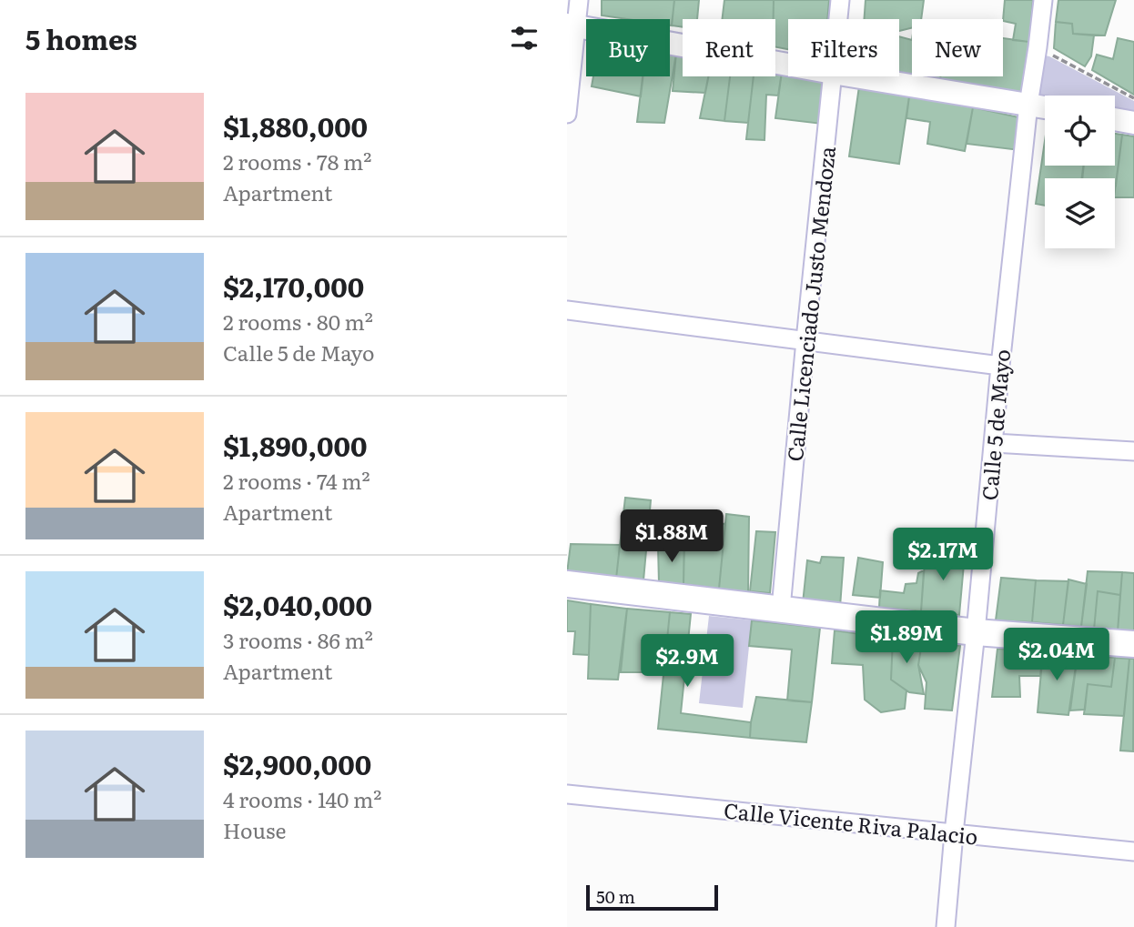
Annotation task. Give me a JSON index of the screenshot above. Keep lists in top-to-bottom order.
{
  "streets": {
    "street": ["Calle Licenciado Justo Mendoza", "Calle 5 de Mayo", "Calle Vicente Riva Palacio"]
  },
  "crossings": [
    ["Calle 5 de Mayo", "Calle Vicente Riva Palacio"]
  ],
  "scale_bar": "50 m",
  "page": {
    "heading": "5 homes",
    "chip": [
      "Buy",
      "Rent",
      "Filters",
      "New"
    ],
    "list": [
      {
        "name": "$1,880,000",
        "note": "2 rooms · 78 m² · Apartment"
      },
      {
        "name": "$2,170,000",
        "note": "2 rooms · 80 m² · Calle 5 de Mayo"
      },
      {
        "name": "$1,890,000",
        "note": "2 rooms · 74 m² · Apartment"
      },
      {
        "name": "$2,040,000",
        "note": "3 rooms · 86 m² · Apartment"
      },
      {
        "name": "$2,900,000",
        "note": "4 rooms · 140 m² · House"
      }
    ],
    "price": [
      "$1.88M",
      "$2.17M",
      "$1.89M",
      "$2.04M",
      "$2.9M"
    ],
    "scale": "50 m"
  }
}
